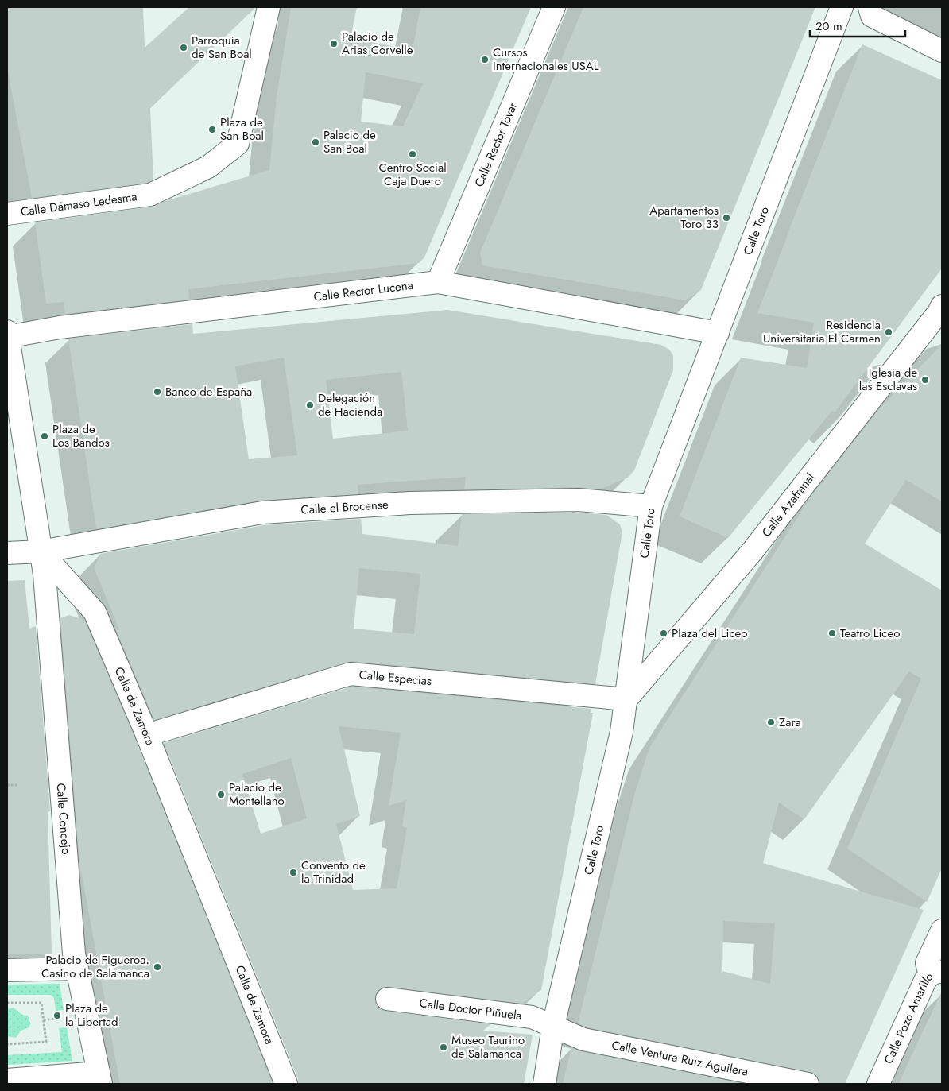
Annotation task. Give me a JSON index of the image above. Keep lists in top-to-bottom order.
{
  "streets": {
    "street": [
      "Calle Rector Tovar",
      "Calle Dámaso Ledesma",
      "Calle Toro",
      "Calle Rector Lucena",
      "Calle Azafranal",
      "Calle el Brocense",
      "Calle Especias",
      "Calle de Zamora",
      "Calle Concejo",
      "Calle Doctor Piñuela",
      "Calle Pozo Amarillo",
      "Calle Ventura Ruiz Aguilera"
    ]
  },
  "crossings": [
    ["Calle Rector Tovar", "Calle Rector Lucena"],
    ["Calle Toro", "Calle Rector Lucena"],
    ["Calle Toro", "Calle Azafranal"],
    ["Calle Toro", "Calle el Brocense"],
    ["Calle Toro", "Calle Especias"],
    ["Calle Toro", "Calle Doctor Piñuela"],
    ["Calle Toro", "Calle Ventura Ruiz Aguilera"],
    ["Calle Azafranal", "Calle Especias"],
    ["Calle el Brocense", "Calle de Zamora"],
    ["Calle el Brocense", "Calle Concejo"],
    ["Calle Especias", "Calle de Zamora"],
    ["Calle de Zamora", "Calle Concejo"],
    ["Calle Doctor Piñuela", "Calle Ventura Ruiz Aguilera"]
  ],
  "places": [
    "Palacio de Arias Corvelle",
    "Parroquia de San Boal",
    "Cursos Internacionales USAL",
    "Plaza de San Boal",
    "Palacio de San Boal",
    "Centro Social Caja Duero",
    "Apartamentos Toro 33",
    "Residencia Universitaria El Carmen",
    "Iglesia de las Esclavas",
    "Banco de España",
    "Delegación de Hacienda",
    "Plaza de Los Bandos",
    "Plaza del Liceo",
    "Teatro Liceo",
    "Zara",
    "Palacio de Montellano",
    "Convento de la Trinidad",
    "Palacio de Figueroa. Casino de Salamanca",
    "Plaza de la Libertad",
    "Museo Taurino de Salamanca"
  ],
  "scale_bar": "20 m"
}
